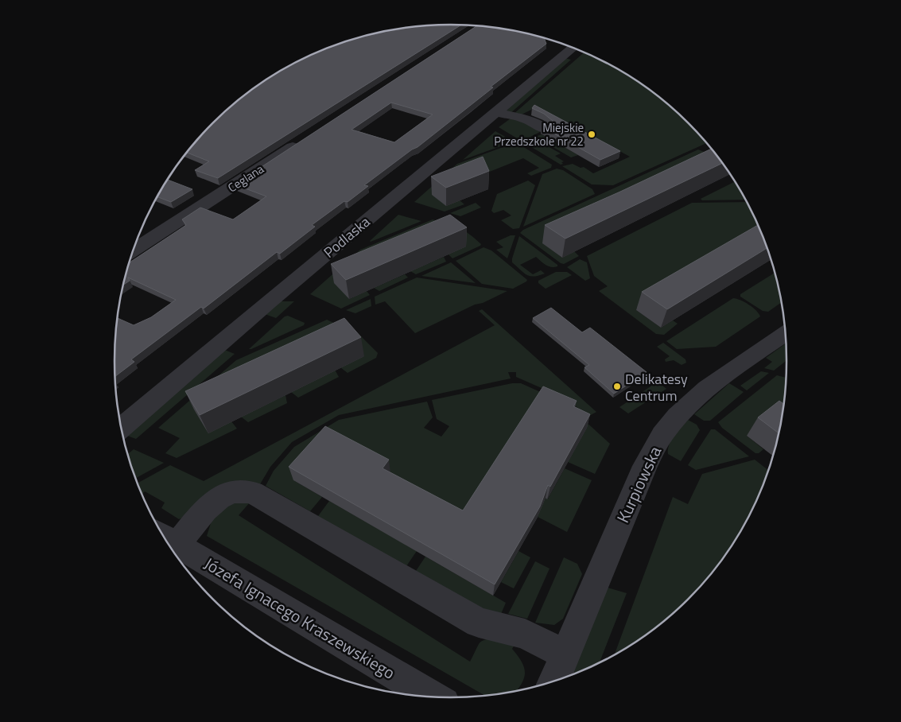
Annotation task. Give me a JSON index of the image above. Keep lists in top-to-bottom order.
{
  "streets": {
    "street": [
      "Ceglana",
      "Podlaska",
      "Kurpiowska",
      "Józefa Ignacego Kraszewskiego"
    ]
  },
  "places": ["Miejskie Przedszkole nr 22", "Delikatesy Centrum"]
}
